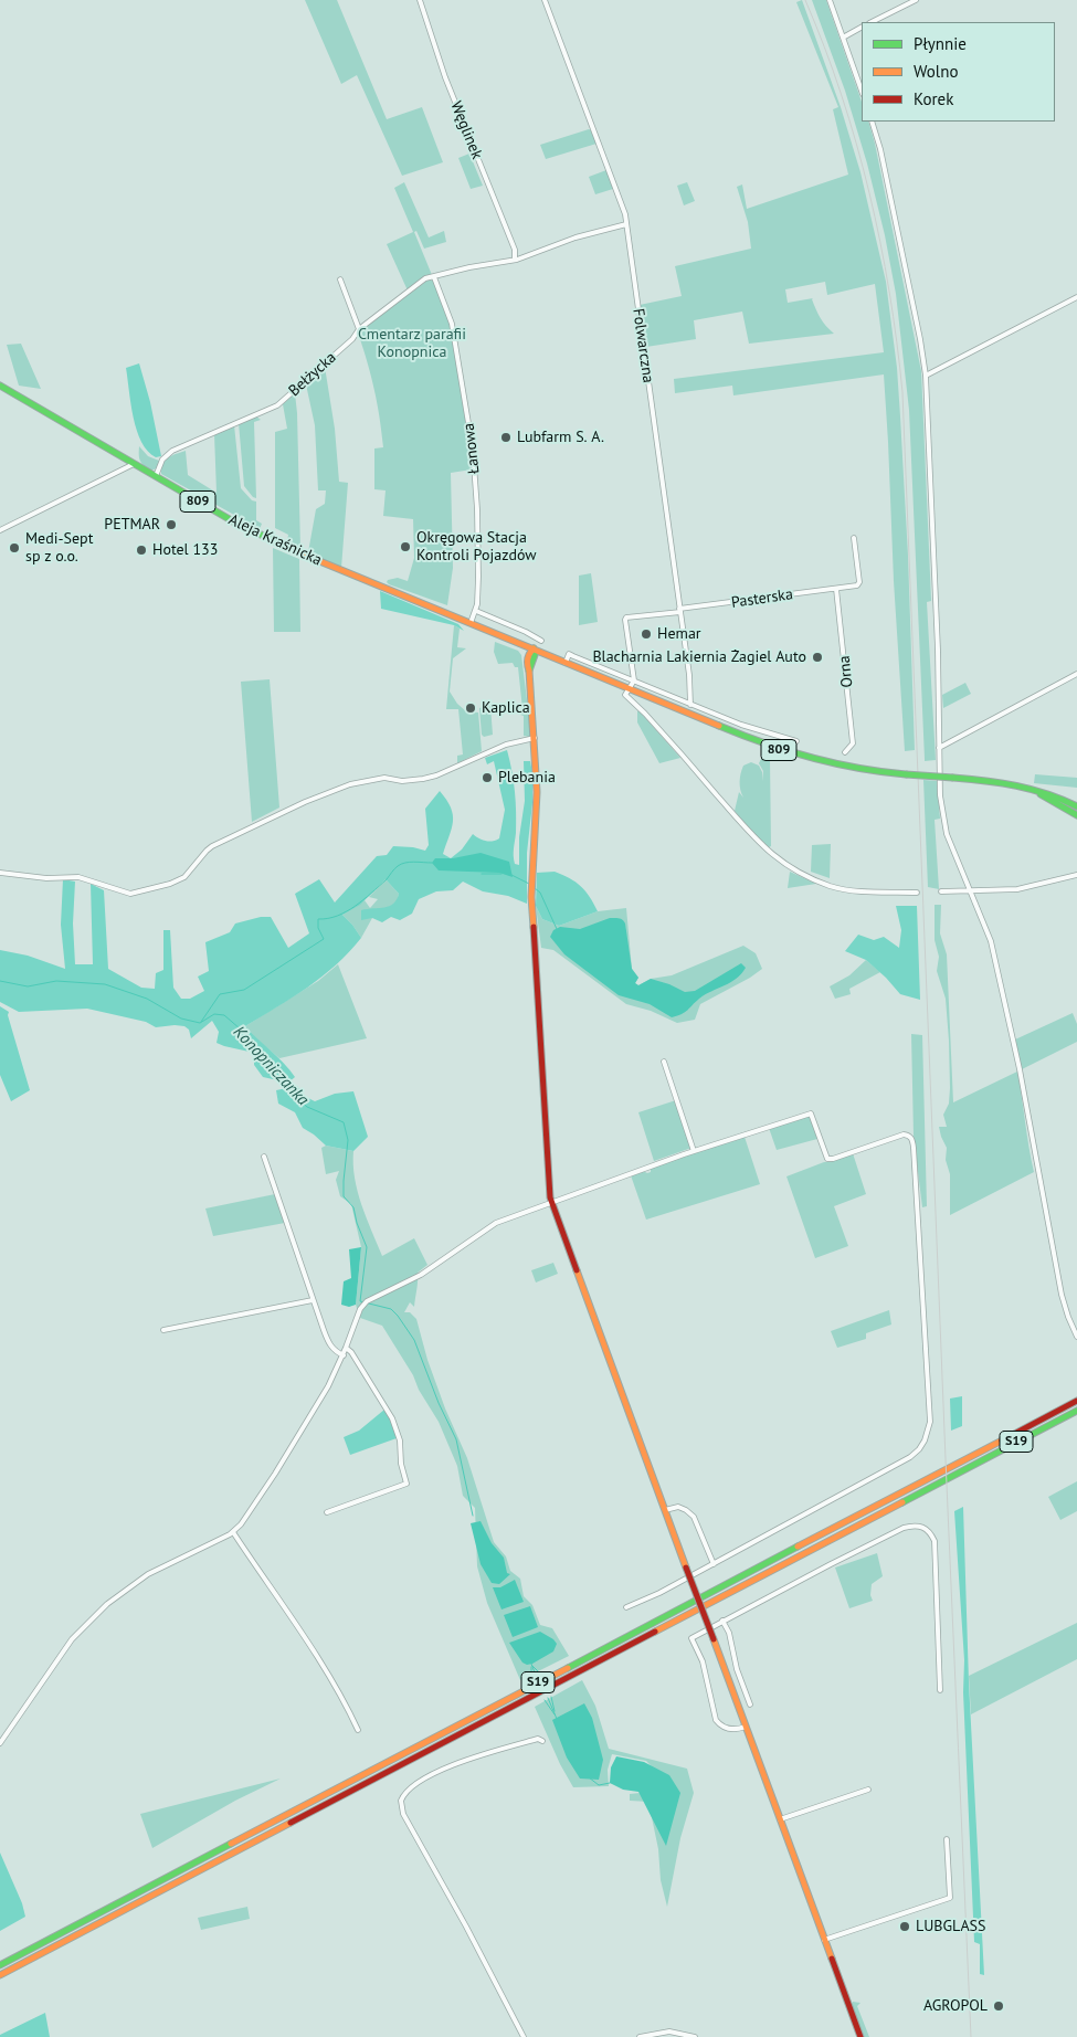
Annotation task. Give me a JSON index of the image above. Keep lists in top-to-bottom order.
{
  "streets": {
    "main road": ["809", "Aleja Kraśnicka", "S19"],
    "street": [
      "Węglinek",
      "Folwarczna",
      "Bełżycka",
      "Łanowa",
      "Pasterska",
      "Orna"
    ]
  },
  "crossings": [
    ["Węglinek", "Bełżycka"],
    ["Folwarczna", "Bełżycka"],
    ["Folwarczna", "Aleja Kraśnicka"],
    ["Folwarczna", "Pasterska"],
    ["Bełżycka", "Łanowa"],
    ["Bełżycka", "Aleja Kraśnicka"],
    ["Łanowa", "Aleja Kraśnicka"],
    ["809", "Aleja Kraśnicka"],
    ["Aleja Kraśnicka", "Pasterska"],
    ["Pasterska", "Orna"]
  ],
  "water": ["Konopniczanka"],
  "parks": ["Cmentarz parafii Konopnica"],
  "places": [
    "Lubfarm S. A.",
    "PETMAR",
    "Okręgowa Stacja Kontroli Pojazdów",
    "Medi-Sept sp z o.o.",
    "Hotel 133",
    "Hemar",
    "Blacharnia Lakiernia Żagiel Auto",
    "Kaplica",
    "Plebania",
    "LUBGLASS",
    "AGROPOL"
  ],
  "legend": ["Płynnie", "Wolno", "Korek"]
}
